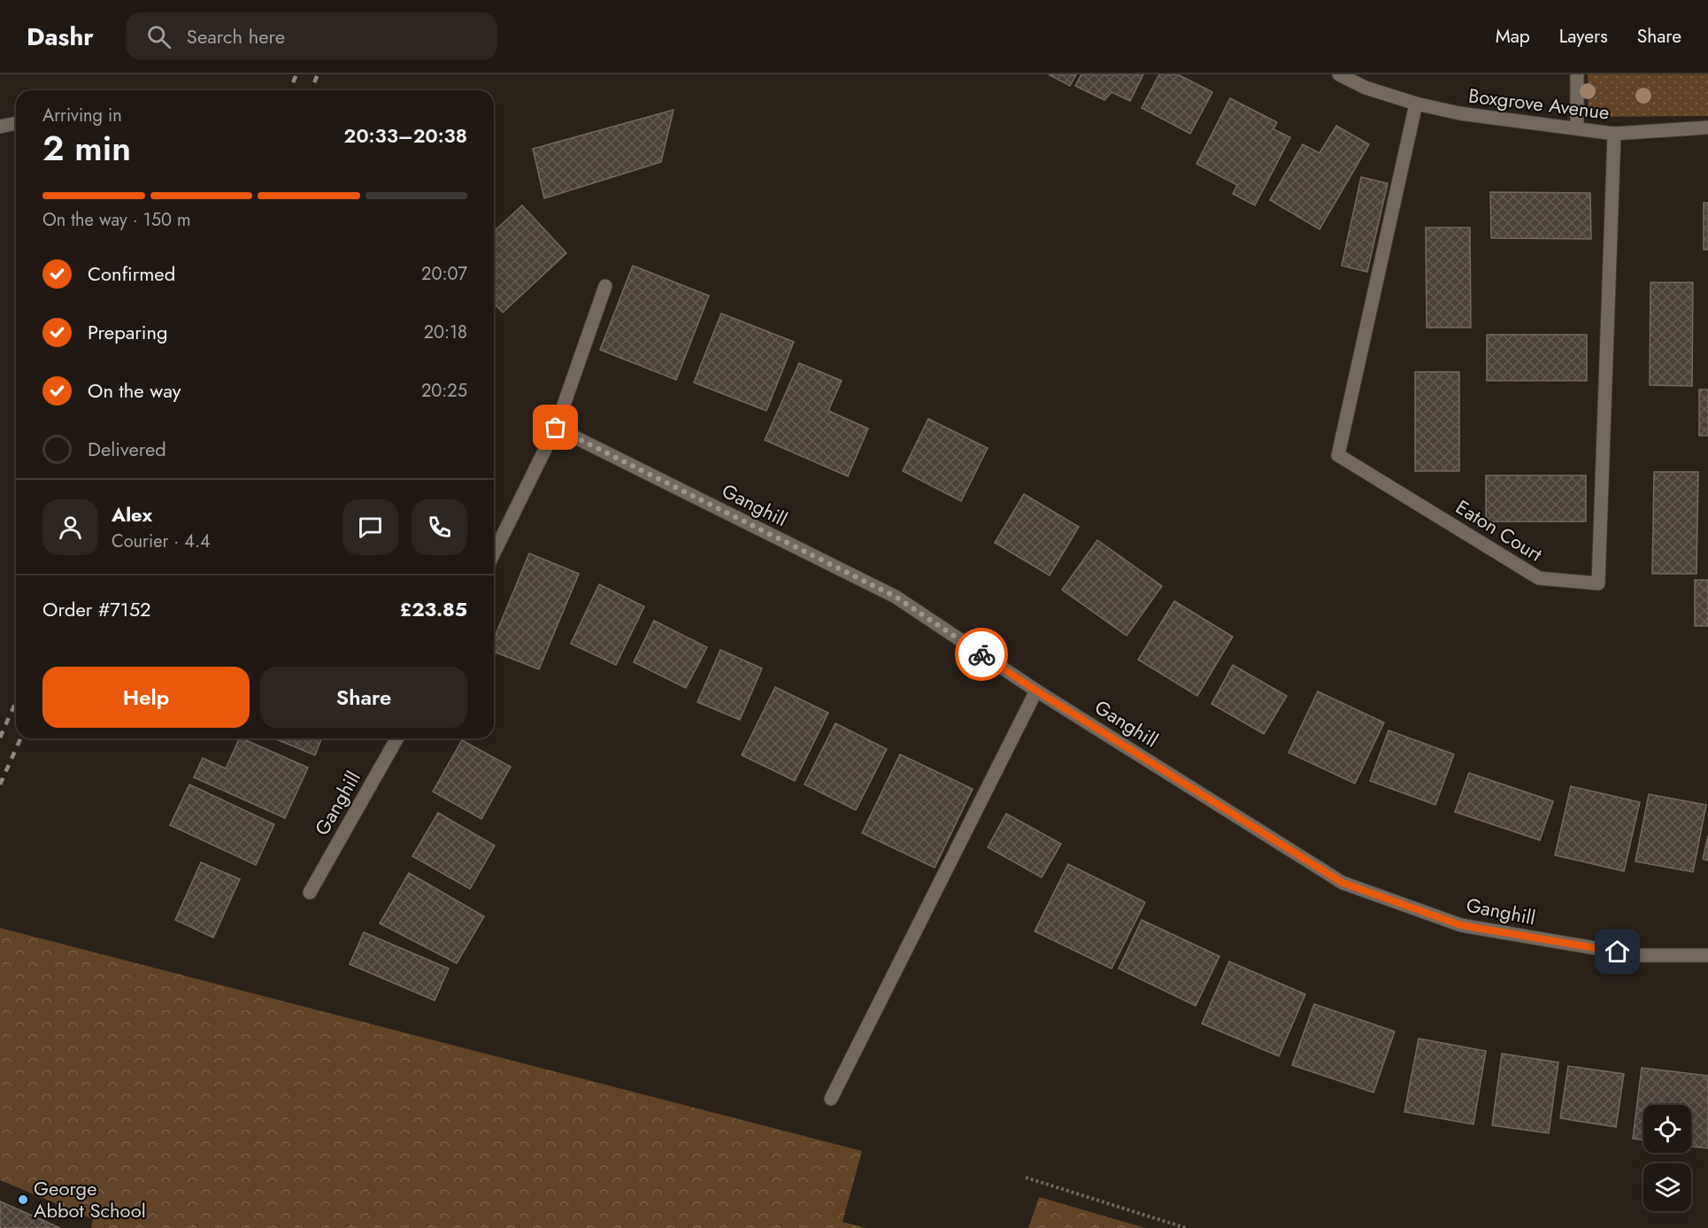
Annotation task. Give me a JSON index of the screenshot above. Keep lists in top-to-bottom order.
{
  "streets": {
    "street": ["Boxgrove Avenue", "Ganghill", "Eaton Court"]
  },
  "crossings": [
    ["Boxgrove Avenue", "Eaton Court"]
  ],
  "places": ["George Abbot School"],
  "page": {
    "header": "Dashr",
    "search": "Search here",
    "nav": ["Map", "Layers", "Share"],
    "heading": ["2 min", "Arriving in", "20:33–20:38"],
    "panel": [
      "Alex",
      "Courier · 4.4",
      "Order #7152",
      "£23.85"
    ],
    "bar": "On the way · 150 m",
    "list": [
      ["Confirmed", "20:07"],
      ["Preparing", "20:18"],
      ["On the way", "20:25"],
      "Delivered"
    ],
    "buttons": ["Help", "Share"]
  }
}
